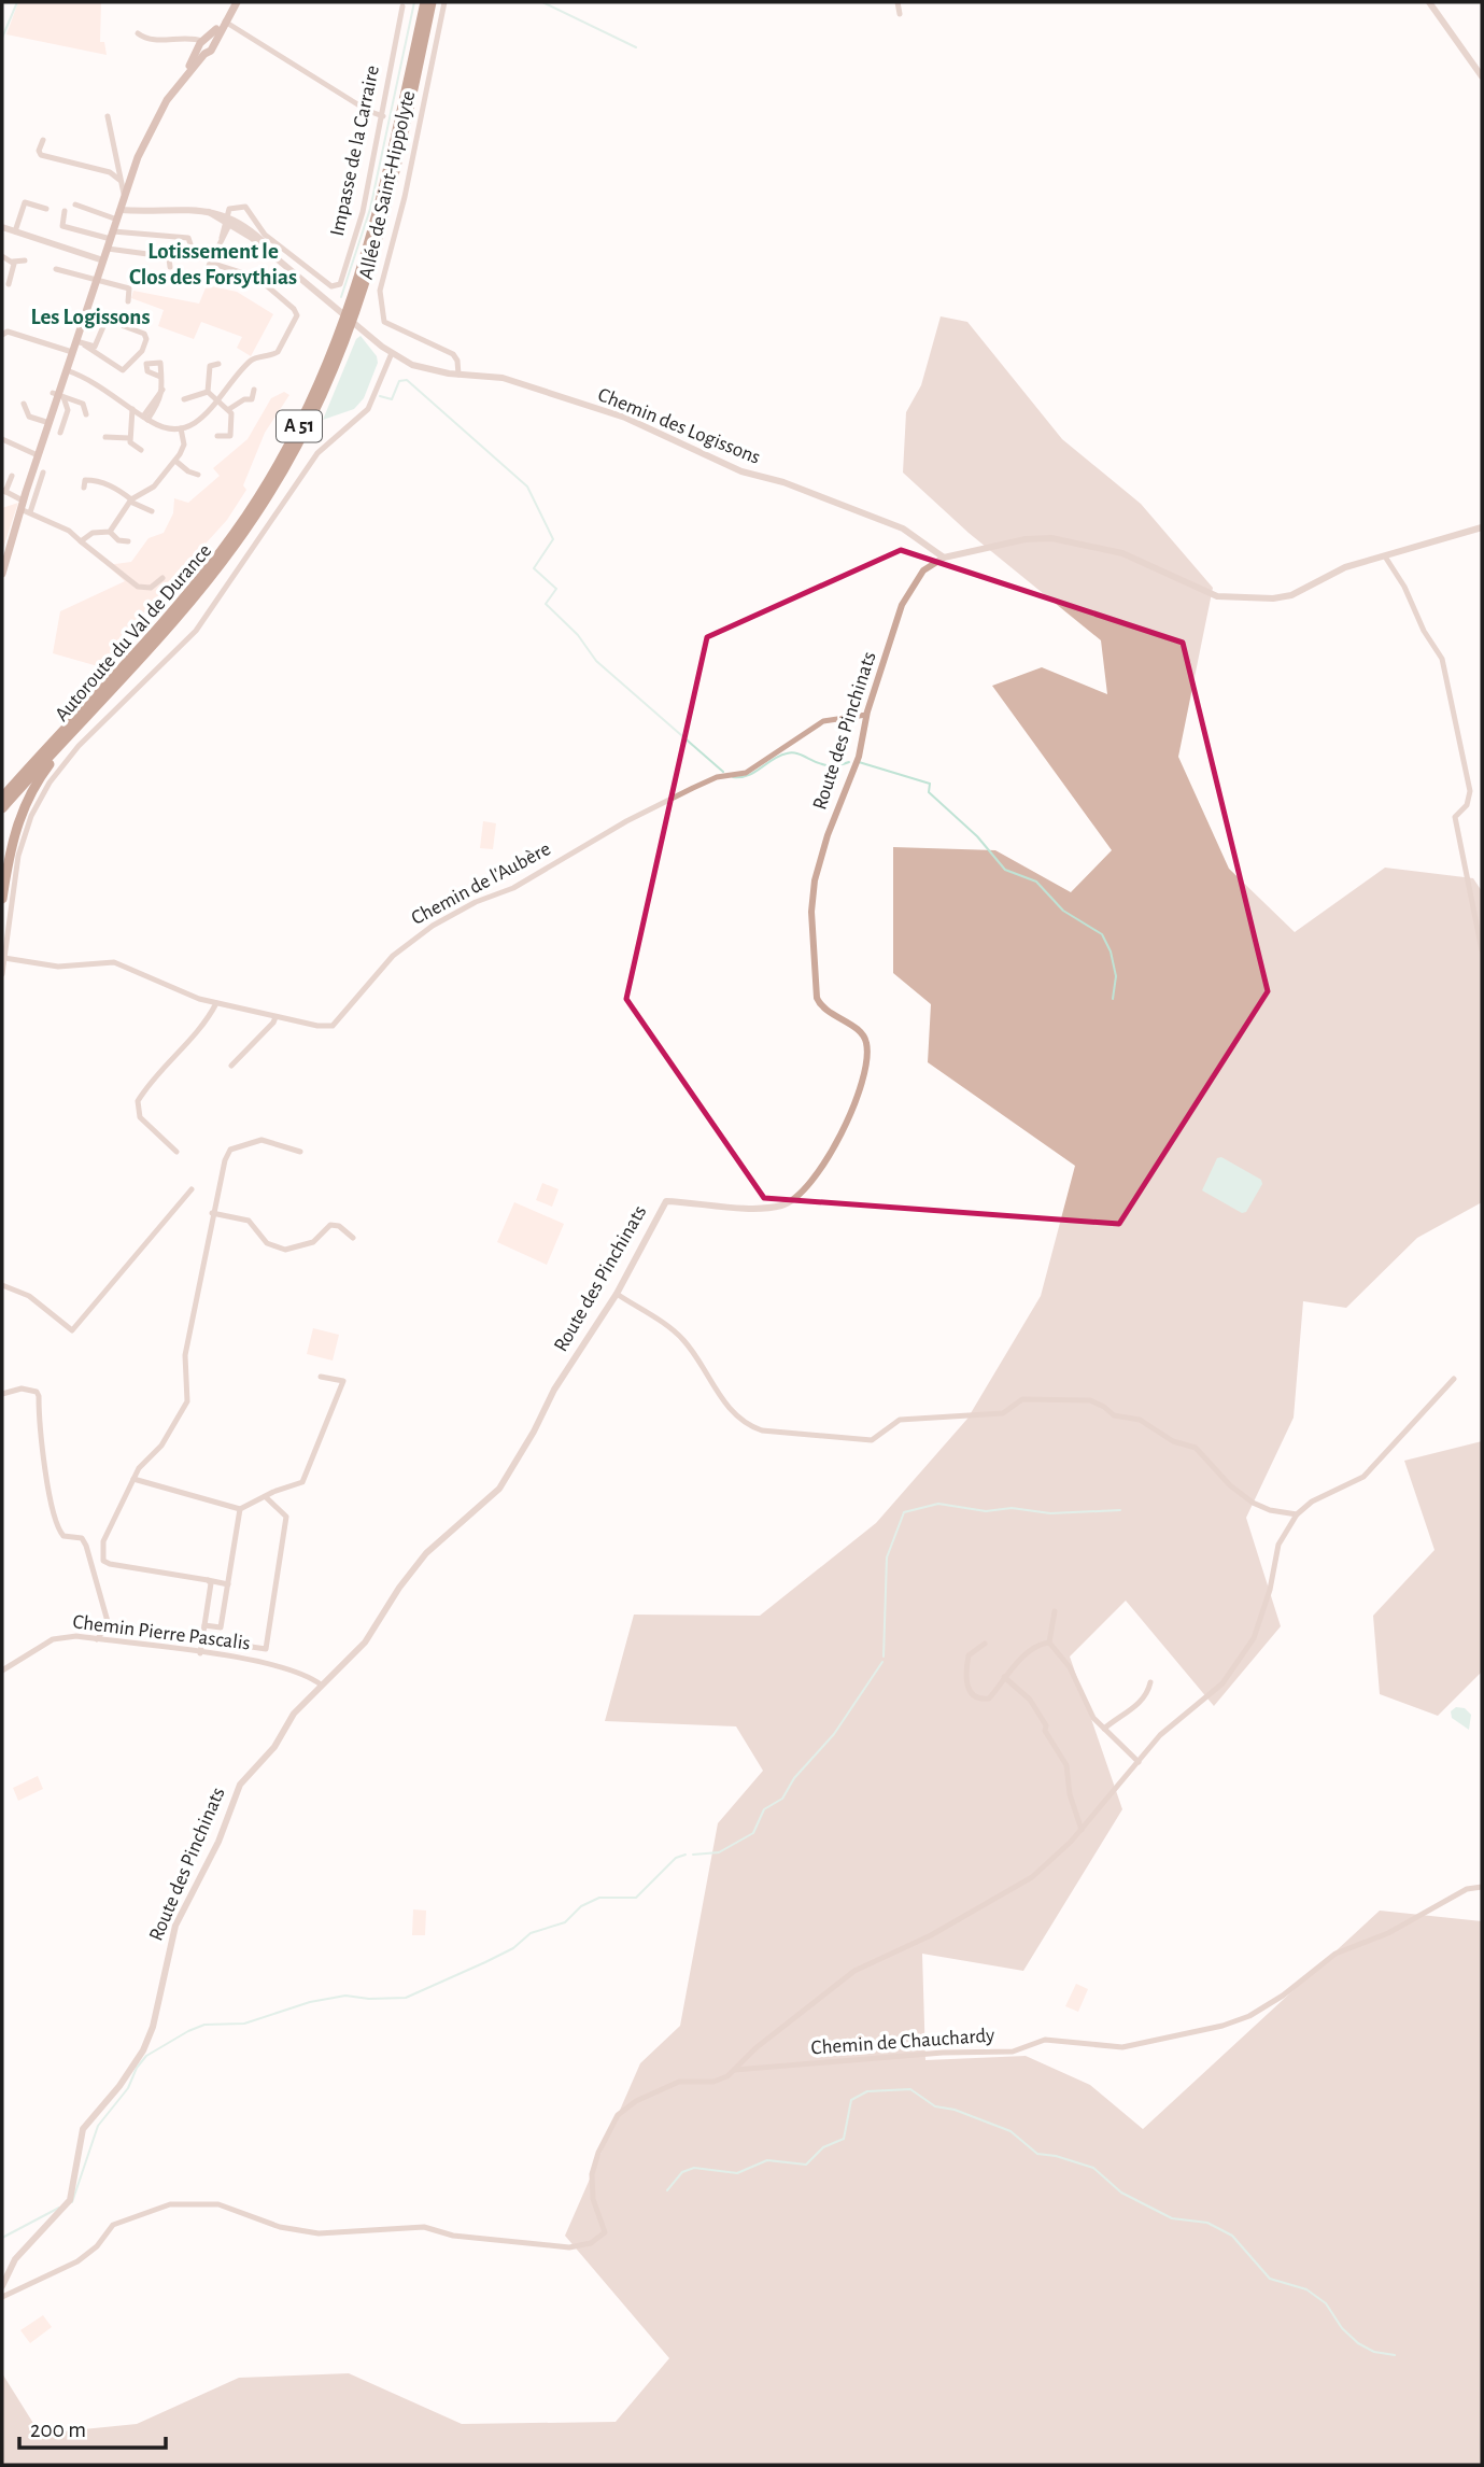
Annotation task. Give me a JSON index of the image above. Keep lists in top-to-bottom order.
{
  "streets": {
    "highway": ["A 51", "Autoroute du Val de Durance"],
    "street": [
      "Impasse de la Carraire",
      "Allée de Saint-Hippolyte",
      "Chemin des Logissons",
      "Route des Pinchinats",
      "Chemin de l'Aubère",
      "Chemin Pierre Pascalis",
      "Chemin de Chauchardy"
    ]
  },
  "crossings": [
    ["Allée de Saint-Hippolyte", "Chemin des Logissons"],
    ["Chemin des Logissons", "Route des Pinchinats"],
    ["Route des Pinchinats", "Chemin de l'Aubère"],
    ["Route des Pinchinats", "Chemin Pierre Pascalis"]
  ],
  "districts": ["Lotissement le Clos des Forsythias", "Les Logissons"],
  "scale_bar": "200 m"
}
